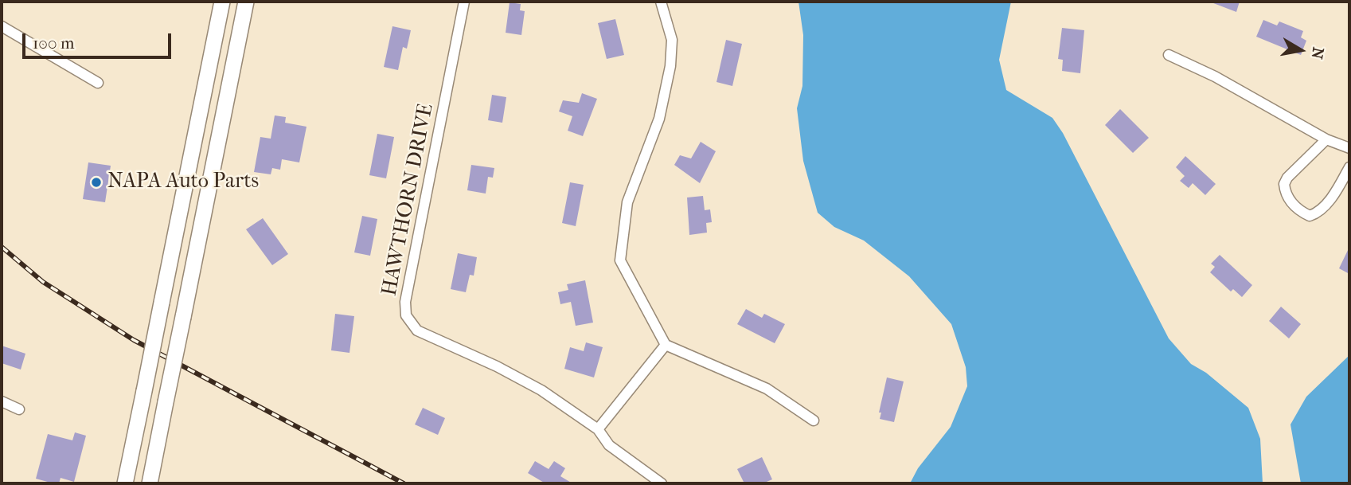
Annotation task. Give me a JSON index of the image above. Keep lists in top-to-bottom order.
{
  "streets": {
    "street": ["HAWTHORN DRIVE"]
  },
  "places": ["NAPA Auto Parts"],
  "scale_bar": "100 m",
  "north": "right"
}
